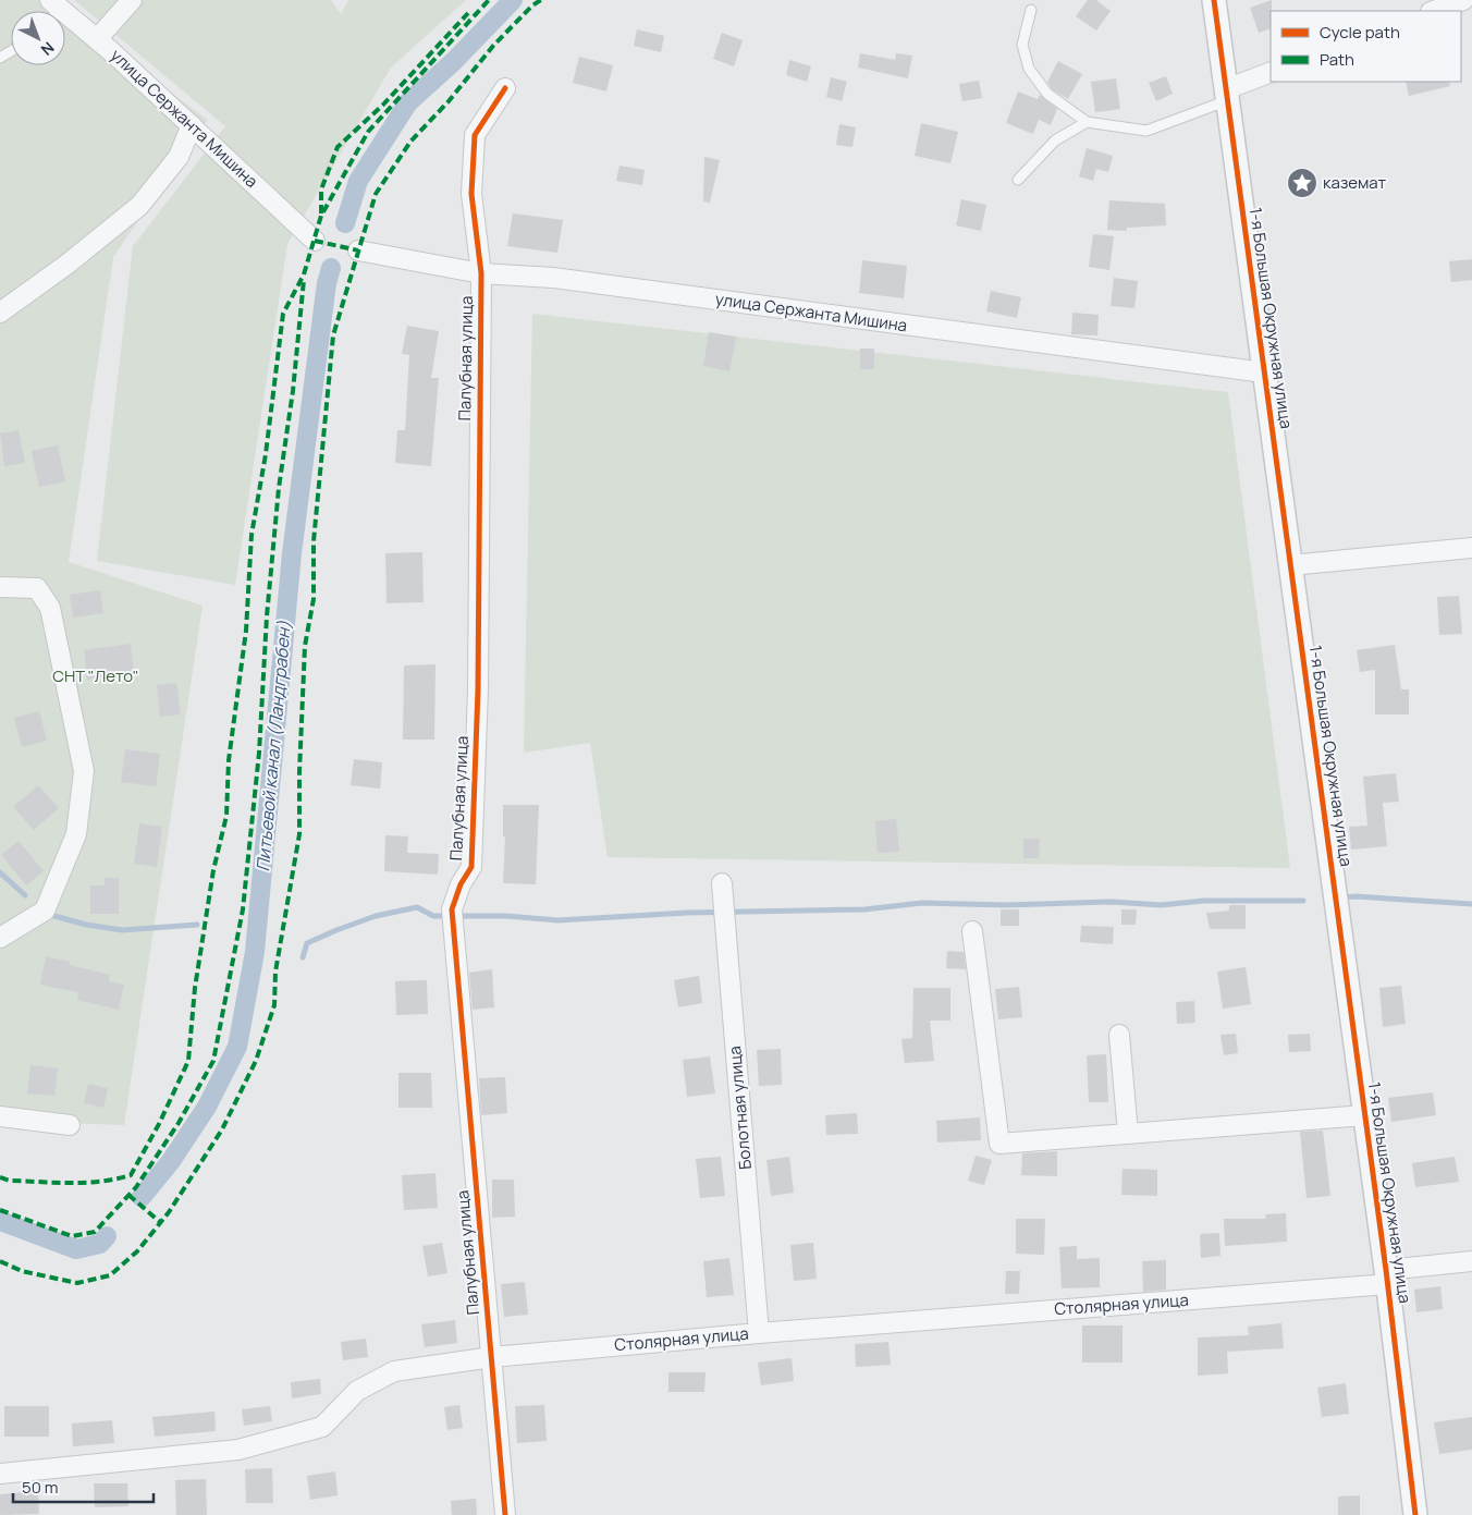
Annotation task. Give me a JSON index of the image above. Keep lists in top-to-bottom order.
{
  "streets": {
    "street": [
      "улица Сержанта Мишина",
      "1-я Большая Окружная улица",
      "Палубная улица",
      "Болотная улица",
      "Столярная улица"
    ]
  },
  "crossings": [
    ["улица Сержанта Мишина", "1-я Большая Окружная улица"],
    ["улица Сержанта Мишина", "Палубная улица"],
    ["1-я Большая Окружная улица", "Столярная улица"],
    ["Палубная улица", "Столярная улица"],
    ["Болотная улица", "Столярная улица"]
  ],
  "water": ["Питьевой канал (Ландграбен)"],
  "parks": ["СНТ \"Лето\""],
  "places": {
    "place": ["каземат"]
  },
  "legend": ["Cycle path", "Path"],
  "scale_bar": "50 m",
  "north": "bottom right"
}
